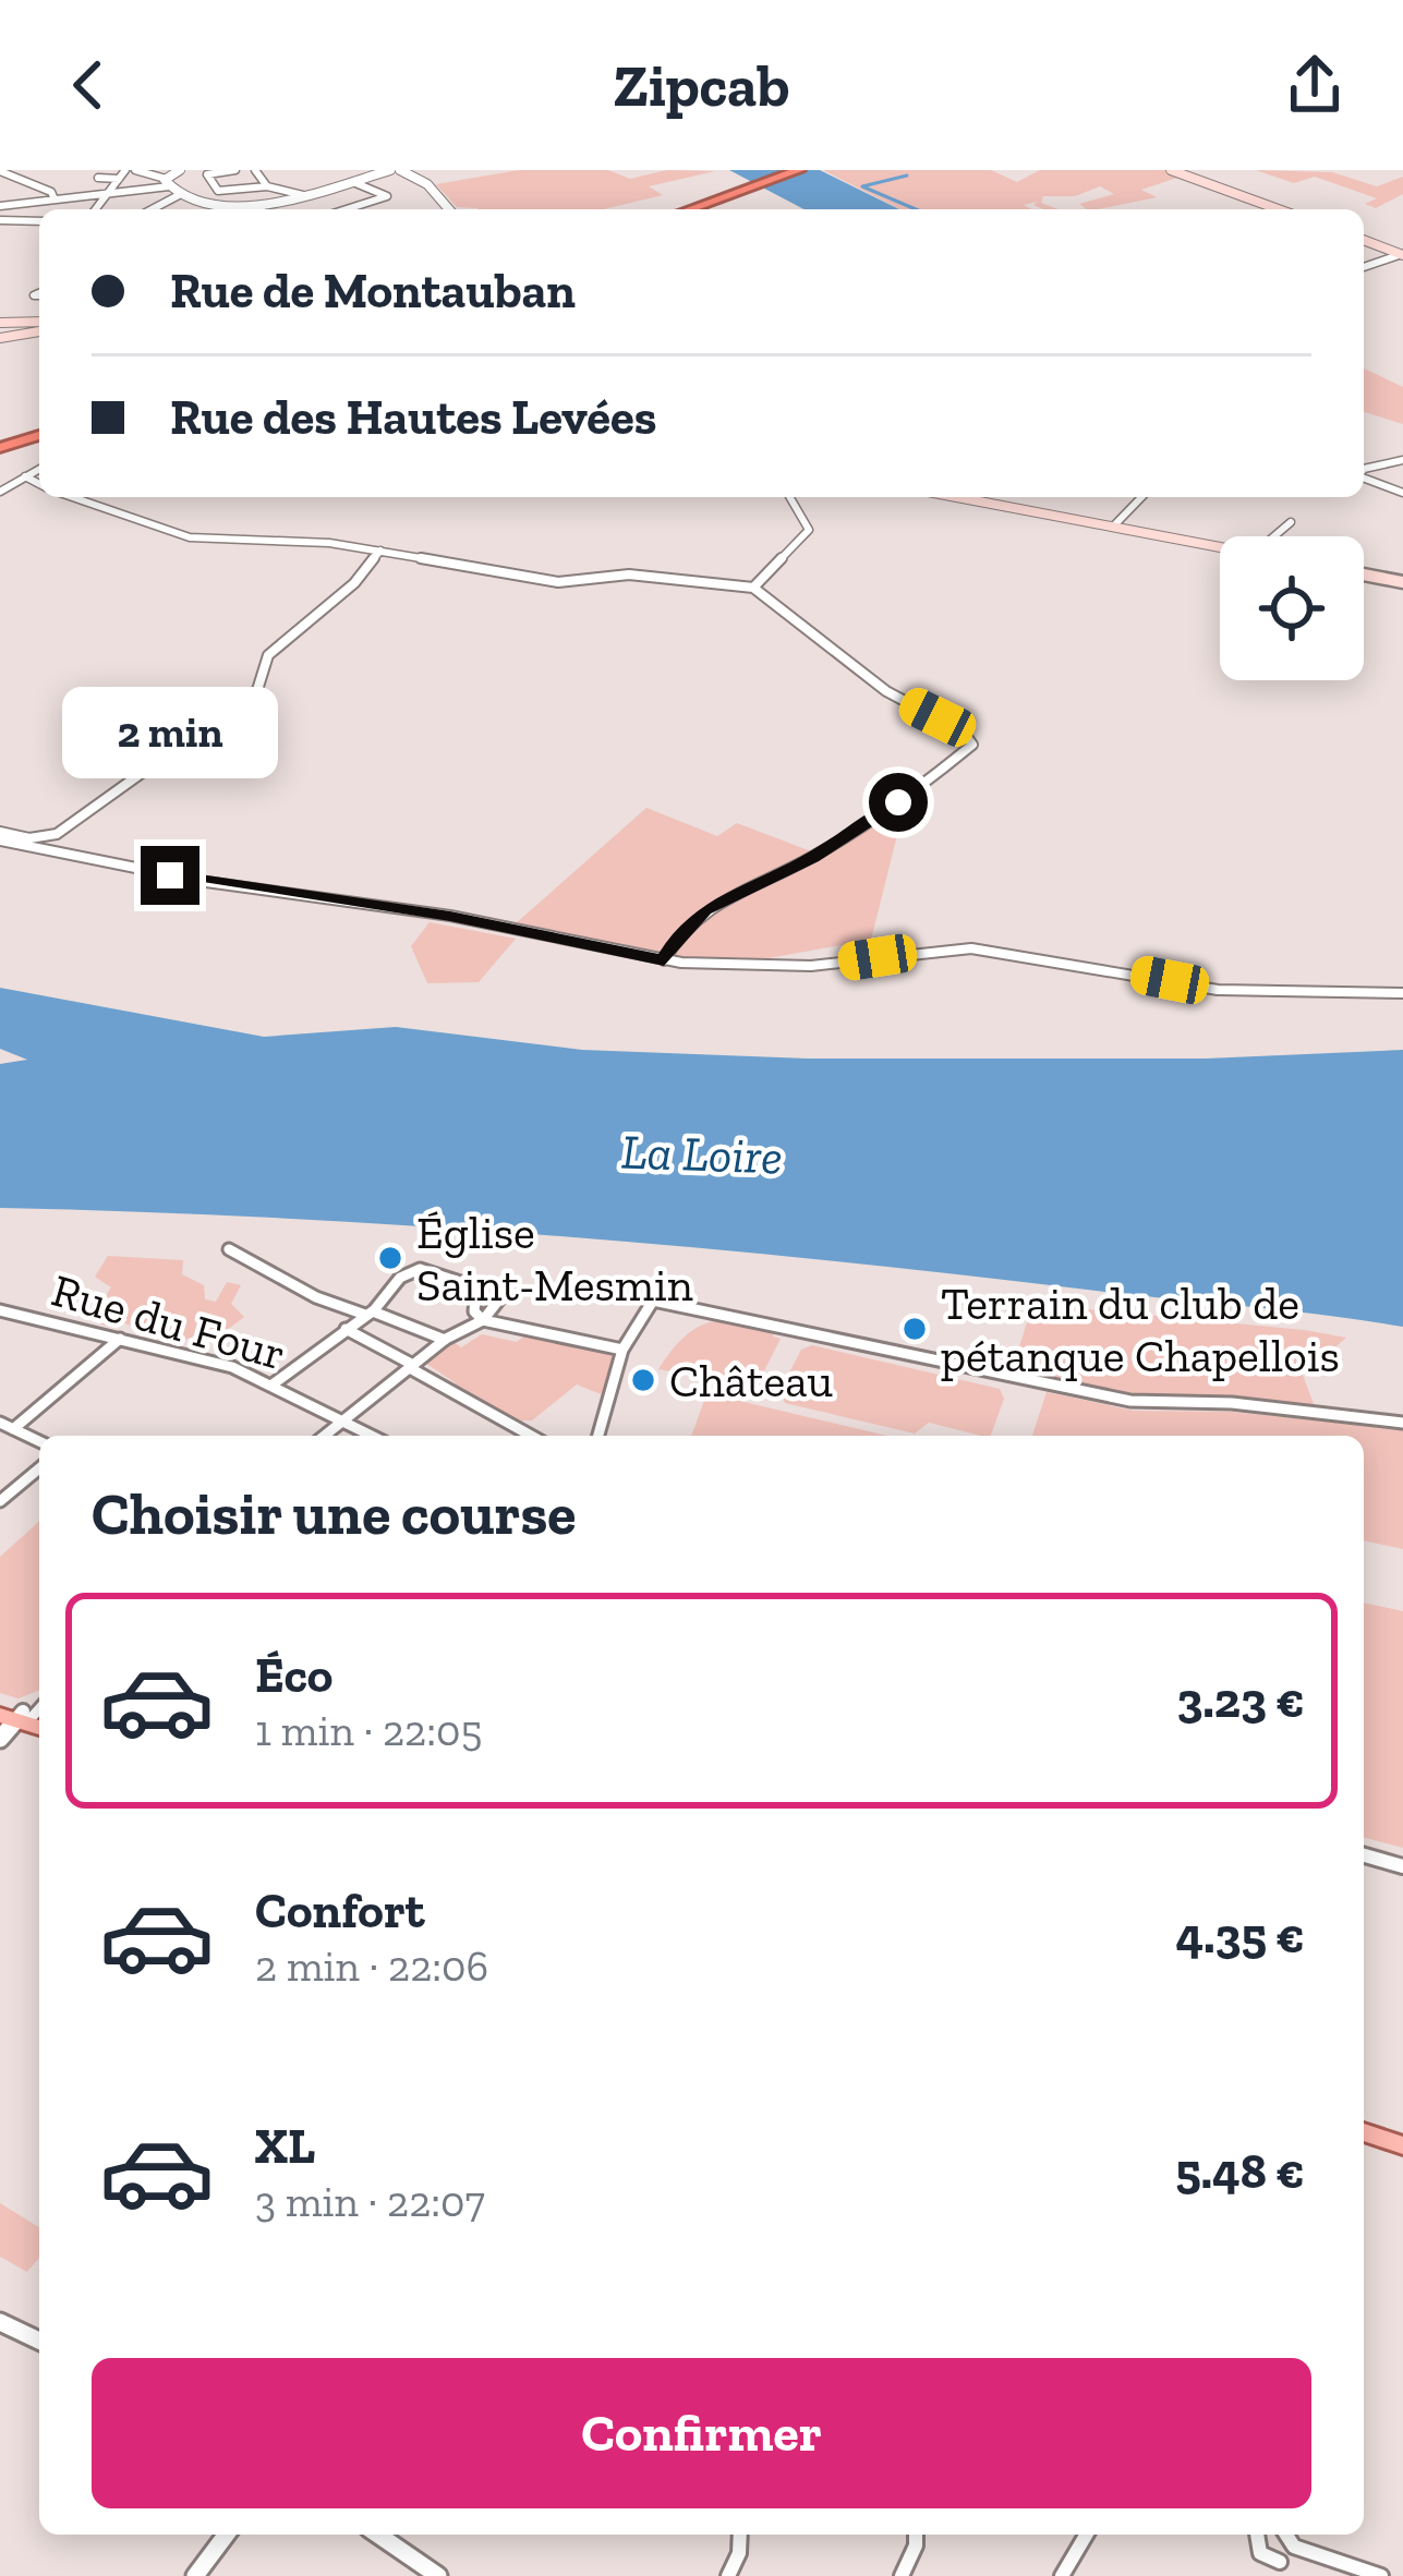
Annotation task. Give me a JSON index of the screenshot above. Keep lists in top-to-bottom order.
{
  "streets": {
    "street": ["Rue du Four"]
  },
  "water": ["La Loire"],
  "places": ["Église Saint-Mesmin", "Terrain du club de pétanque Chapellois", "Château"],
  "page": {
    "header": "Zipcab",
    "banner": ["Rue de Montauban", "Rue des Hautes Levées"],
    "bubble": "2 min",
    "heading": "Choisir une course",
    "list": [
      {
        "name": "Éco",
        "note": "1 min · 22:05",
        "value": "3.23 €"
      },
      {
        "name": "Confort",
        "note": "2 min · 22:06",
        "value": "4.35 €"
      },
      {
        "name": "XL",
        "note": "3 min · 22:07",
        "value": "5.48 €"
      }
    ],
    "buttons": "Confirmer"
  }
}
